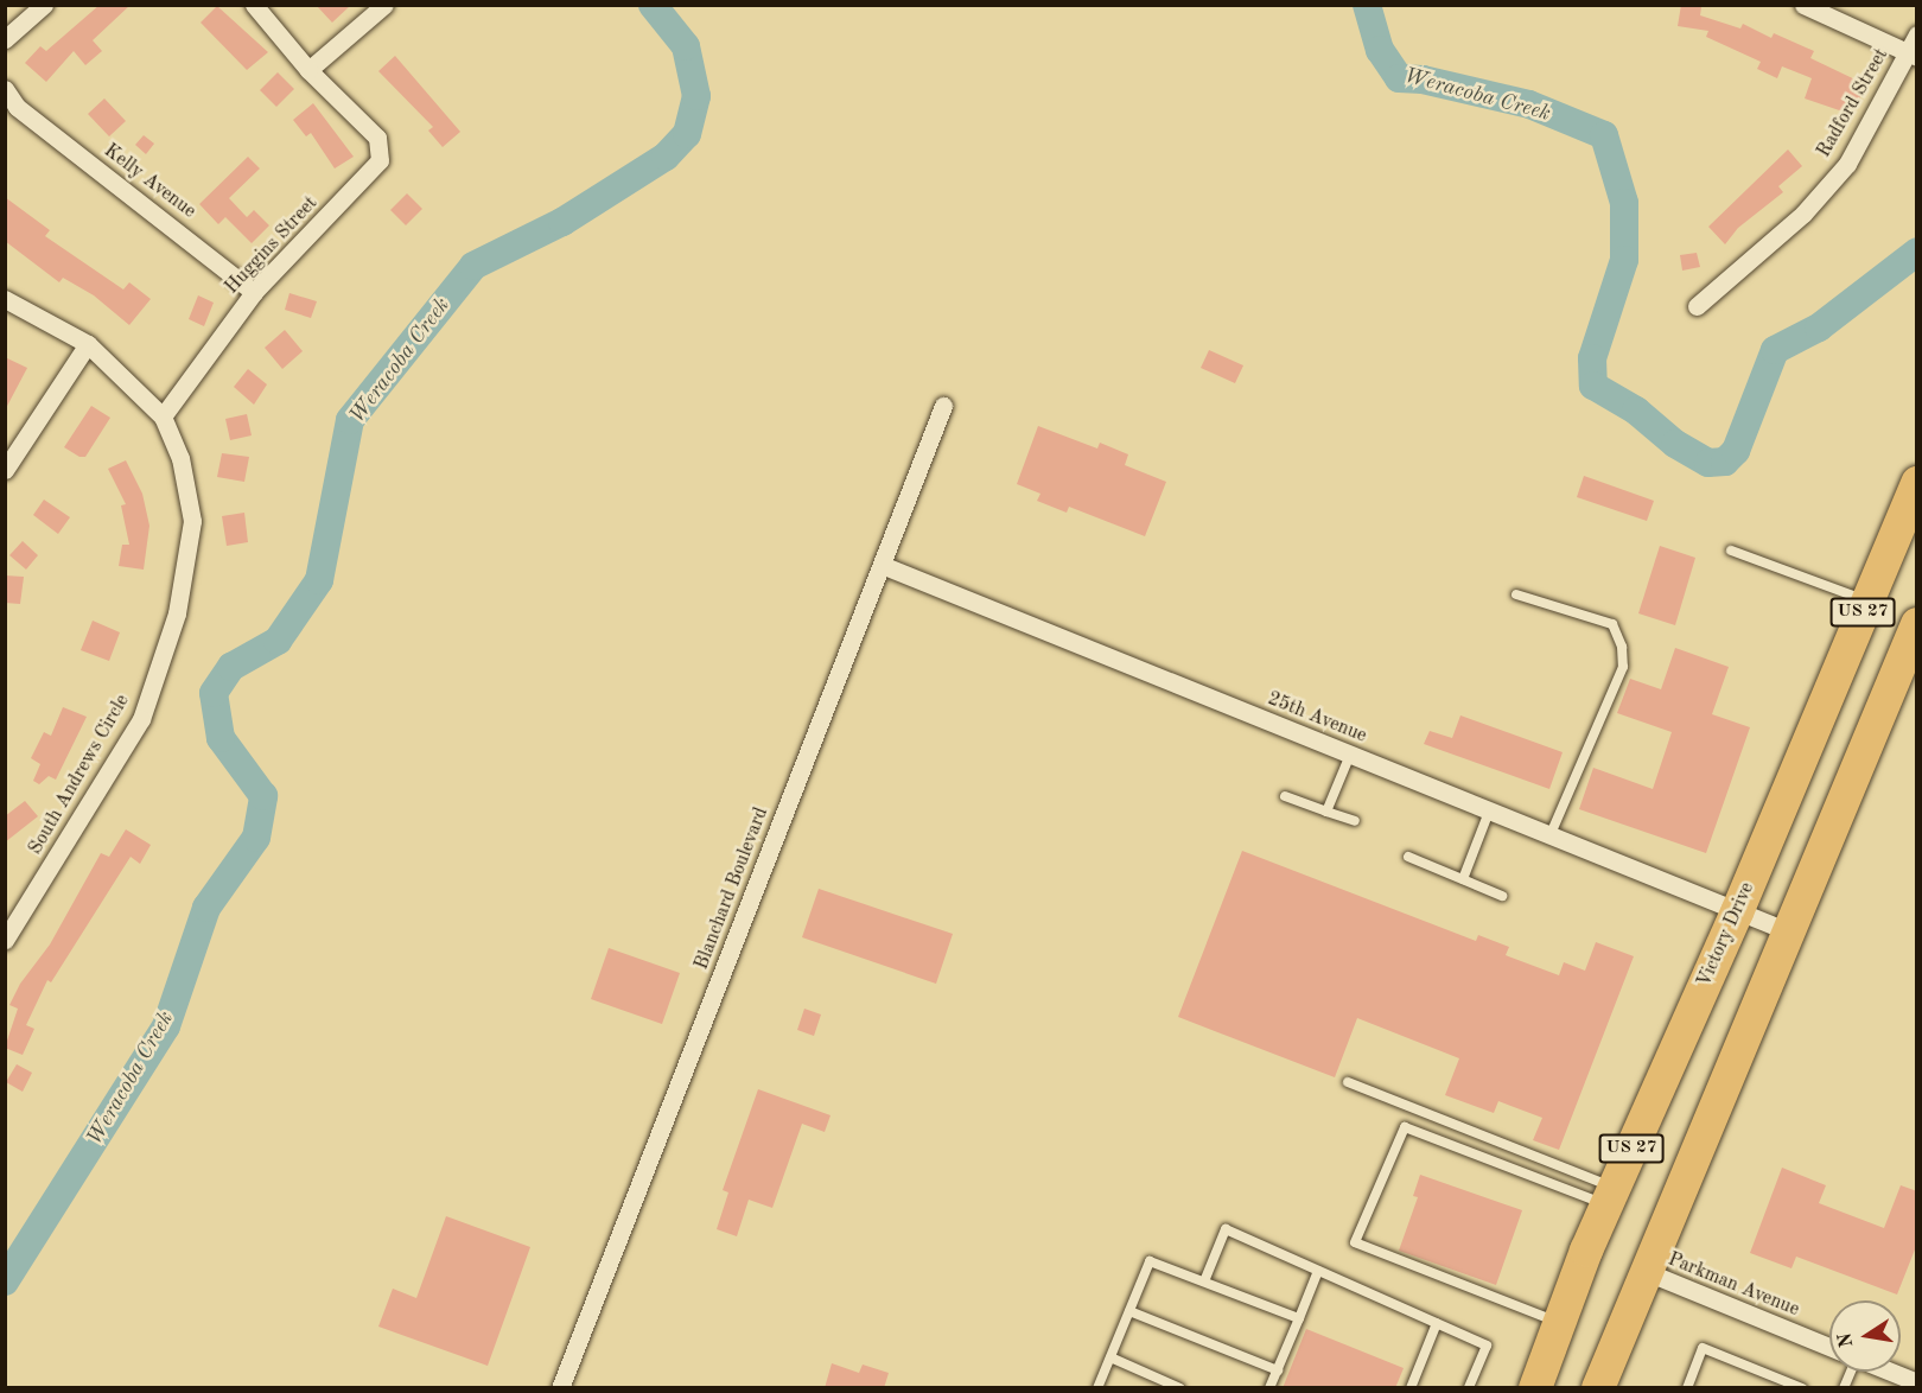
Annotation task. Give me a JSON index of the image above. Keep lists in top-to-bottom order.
{
  "streets": {
    "highway": ["US 27", "Victory Drive"],
    "street": [
      "Radford Street",
      "Kelly Avenue",
      "Huggins Street",
      "25th Avenue",
      "South Andrews Circle",
      "Blanchard Boulevard",
      "Parkman Avenue"
    ]
  },
  "crossings": [
    ["Kelly Avenue", "Huggins Street"],
    ["Huggins Street", "South Andrews Circle"],
    ["US 27", "25th Avenue"],
    ["US 27", "Parkman Avenue"],
    ["25th Avenue", "Blanchard Boulevard"],
    ["25th Avenue", "Victory Drive"]
  ],
  "water": ["Weracoba Creek"],
  "north": "left"
}
